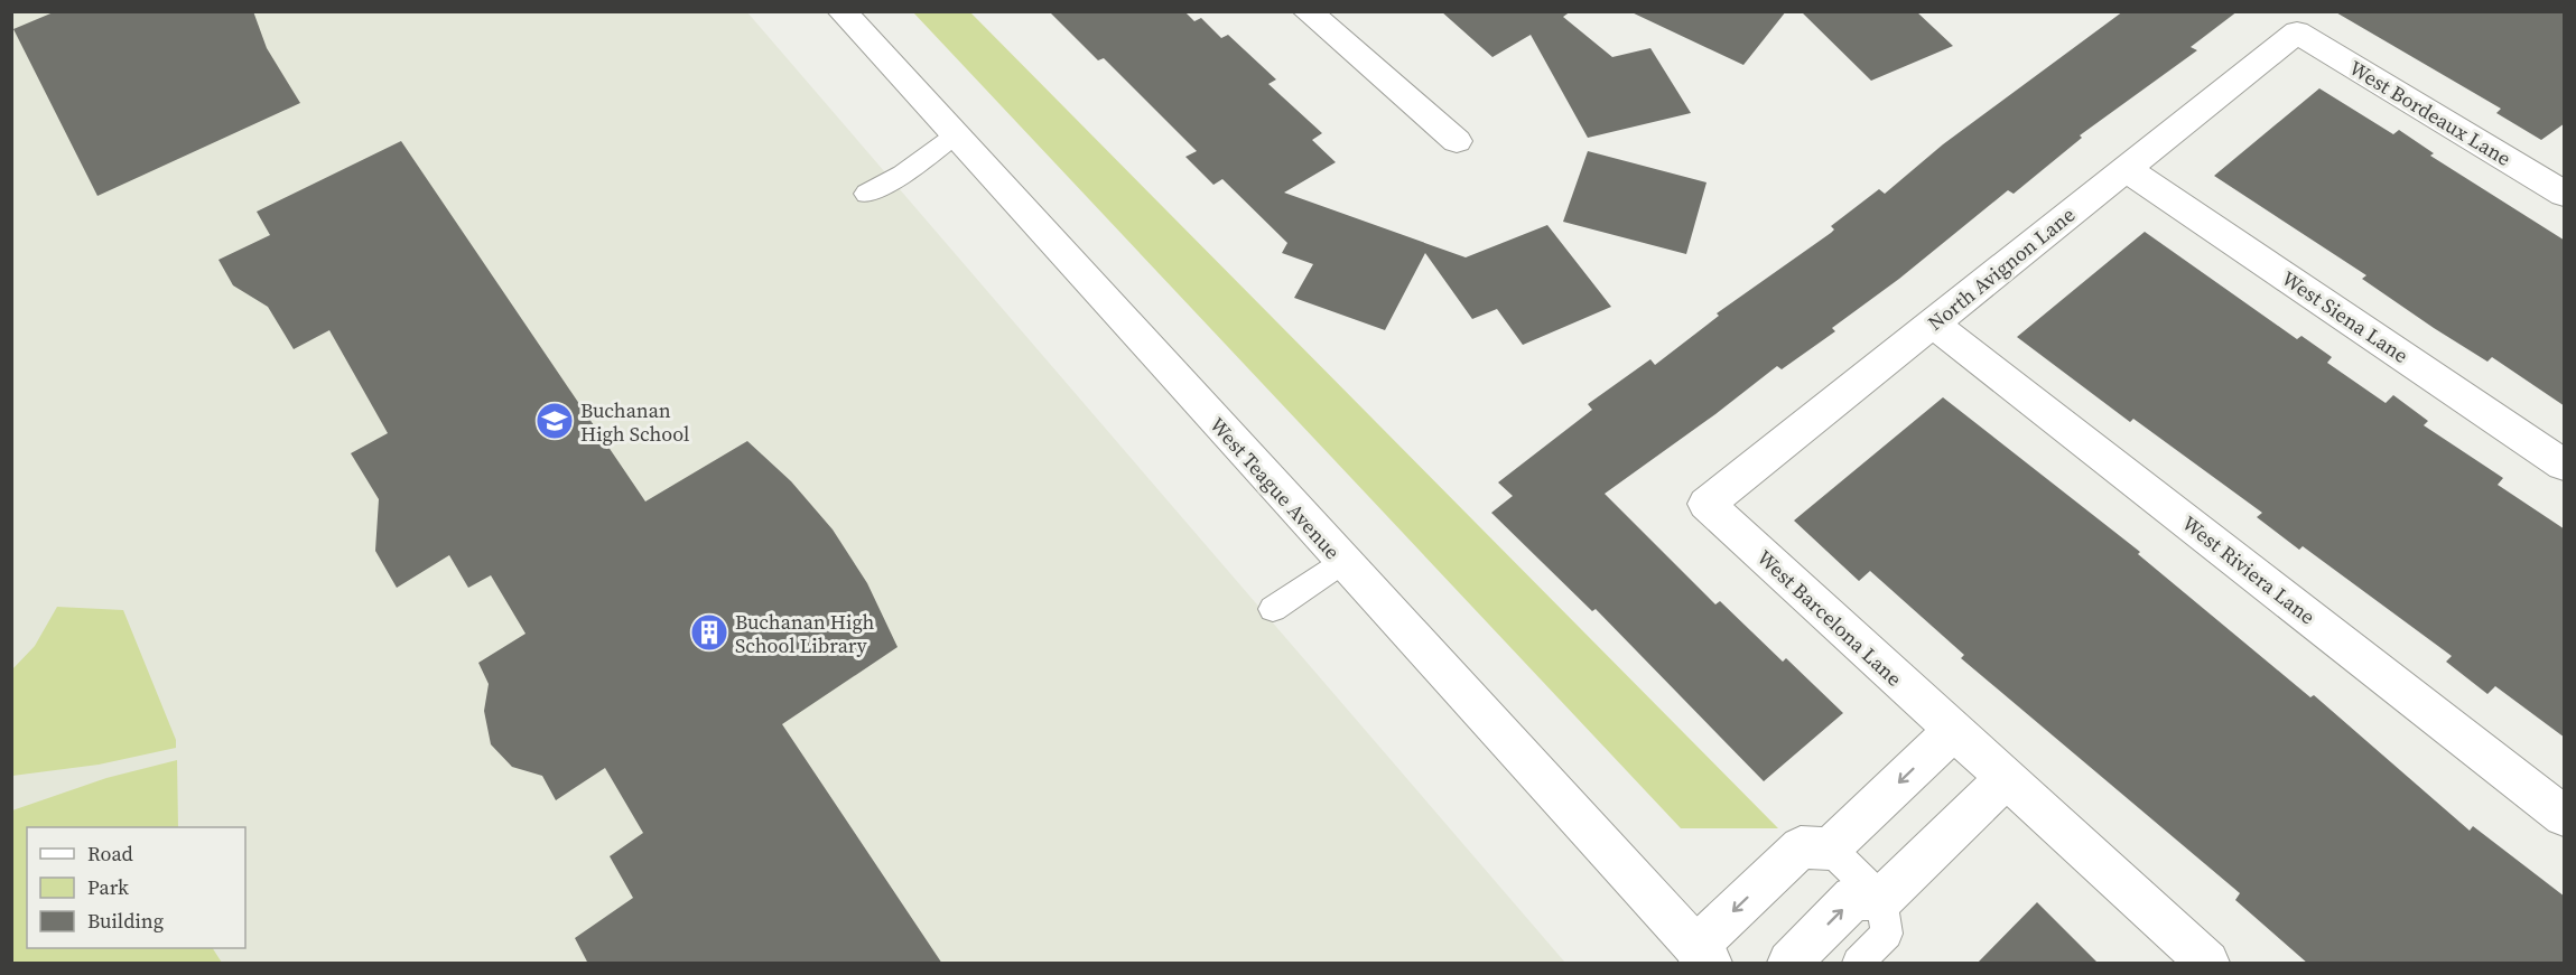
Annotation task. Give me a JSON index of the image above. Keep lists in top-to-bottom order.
{
  "streets": {
    "street": [
      "West Bordeaux Lane",
      "North Avignon Lane",
      "West Siena Lane",
      "West Teague Avenue",
      "West Riviera Lane",
      "West Barcelona Lane"
    ]
  },
  "crossings": [
    ["West Bordeaux Lane", "North Avignon Lane"],
    ["North Avignon Lane", "West Siena Lane"],
    ["North Avignon Lane", "West Riviera Lane"],
    ["North Avignon Lane", "West Barcelona Lane"]
  ],
  "places": {
    "school or university": ["Buchanan High School"],
    "building": ["Buchanan High School Library"]
  },
  "legend": ["Road", "Park", "Building"]
}
